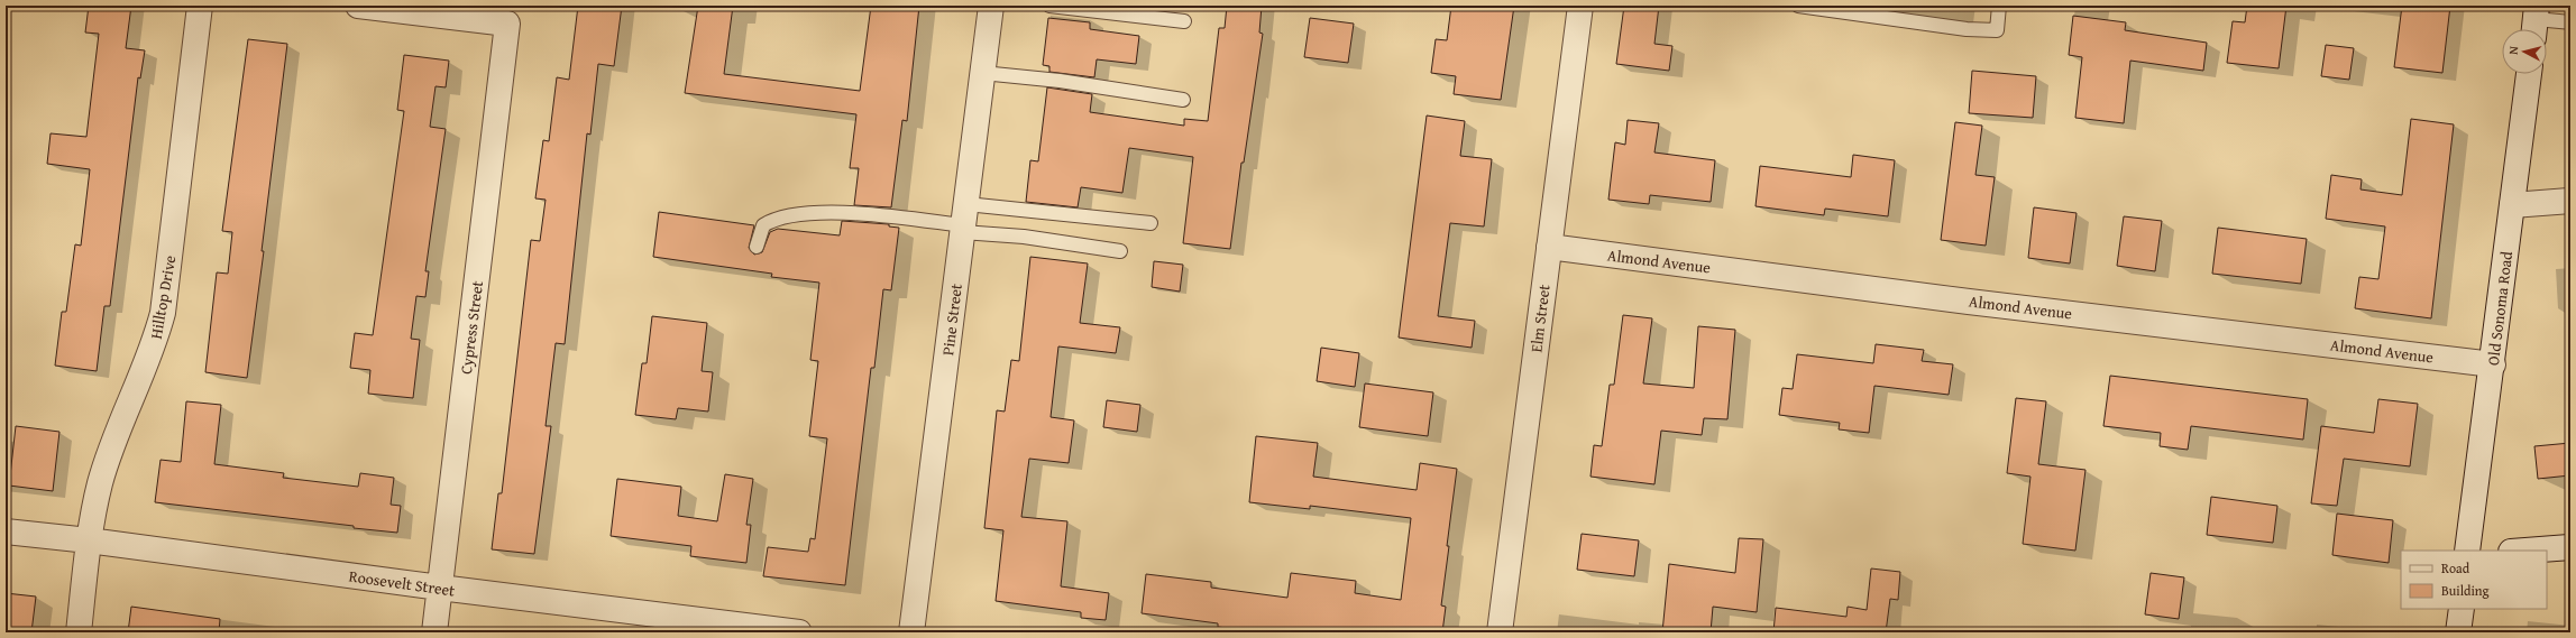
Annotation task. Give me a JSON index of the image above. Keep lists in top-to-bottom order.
{
  "streets": {
    "street": [
      "Almond Avenue",
      "Hilltop Drive",
      "Old Sonoma Road",
      "Elm Street",
      "Pine Street",
      "Cypress Street",
      "Roosevelt Street"
    ]
  },
  "crossings": [
    ["Almond Avenue", "Old Sonoma Road"],
    ["Almond Avenue", "Elm Street"],
    ["Hilltop Drive", "Roosevelt Street"],
    ["Cypress Street", "Roosevelt Street"]
  ],
  "legend": ["Road", "Building"],
  "north": "left"
}
